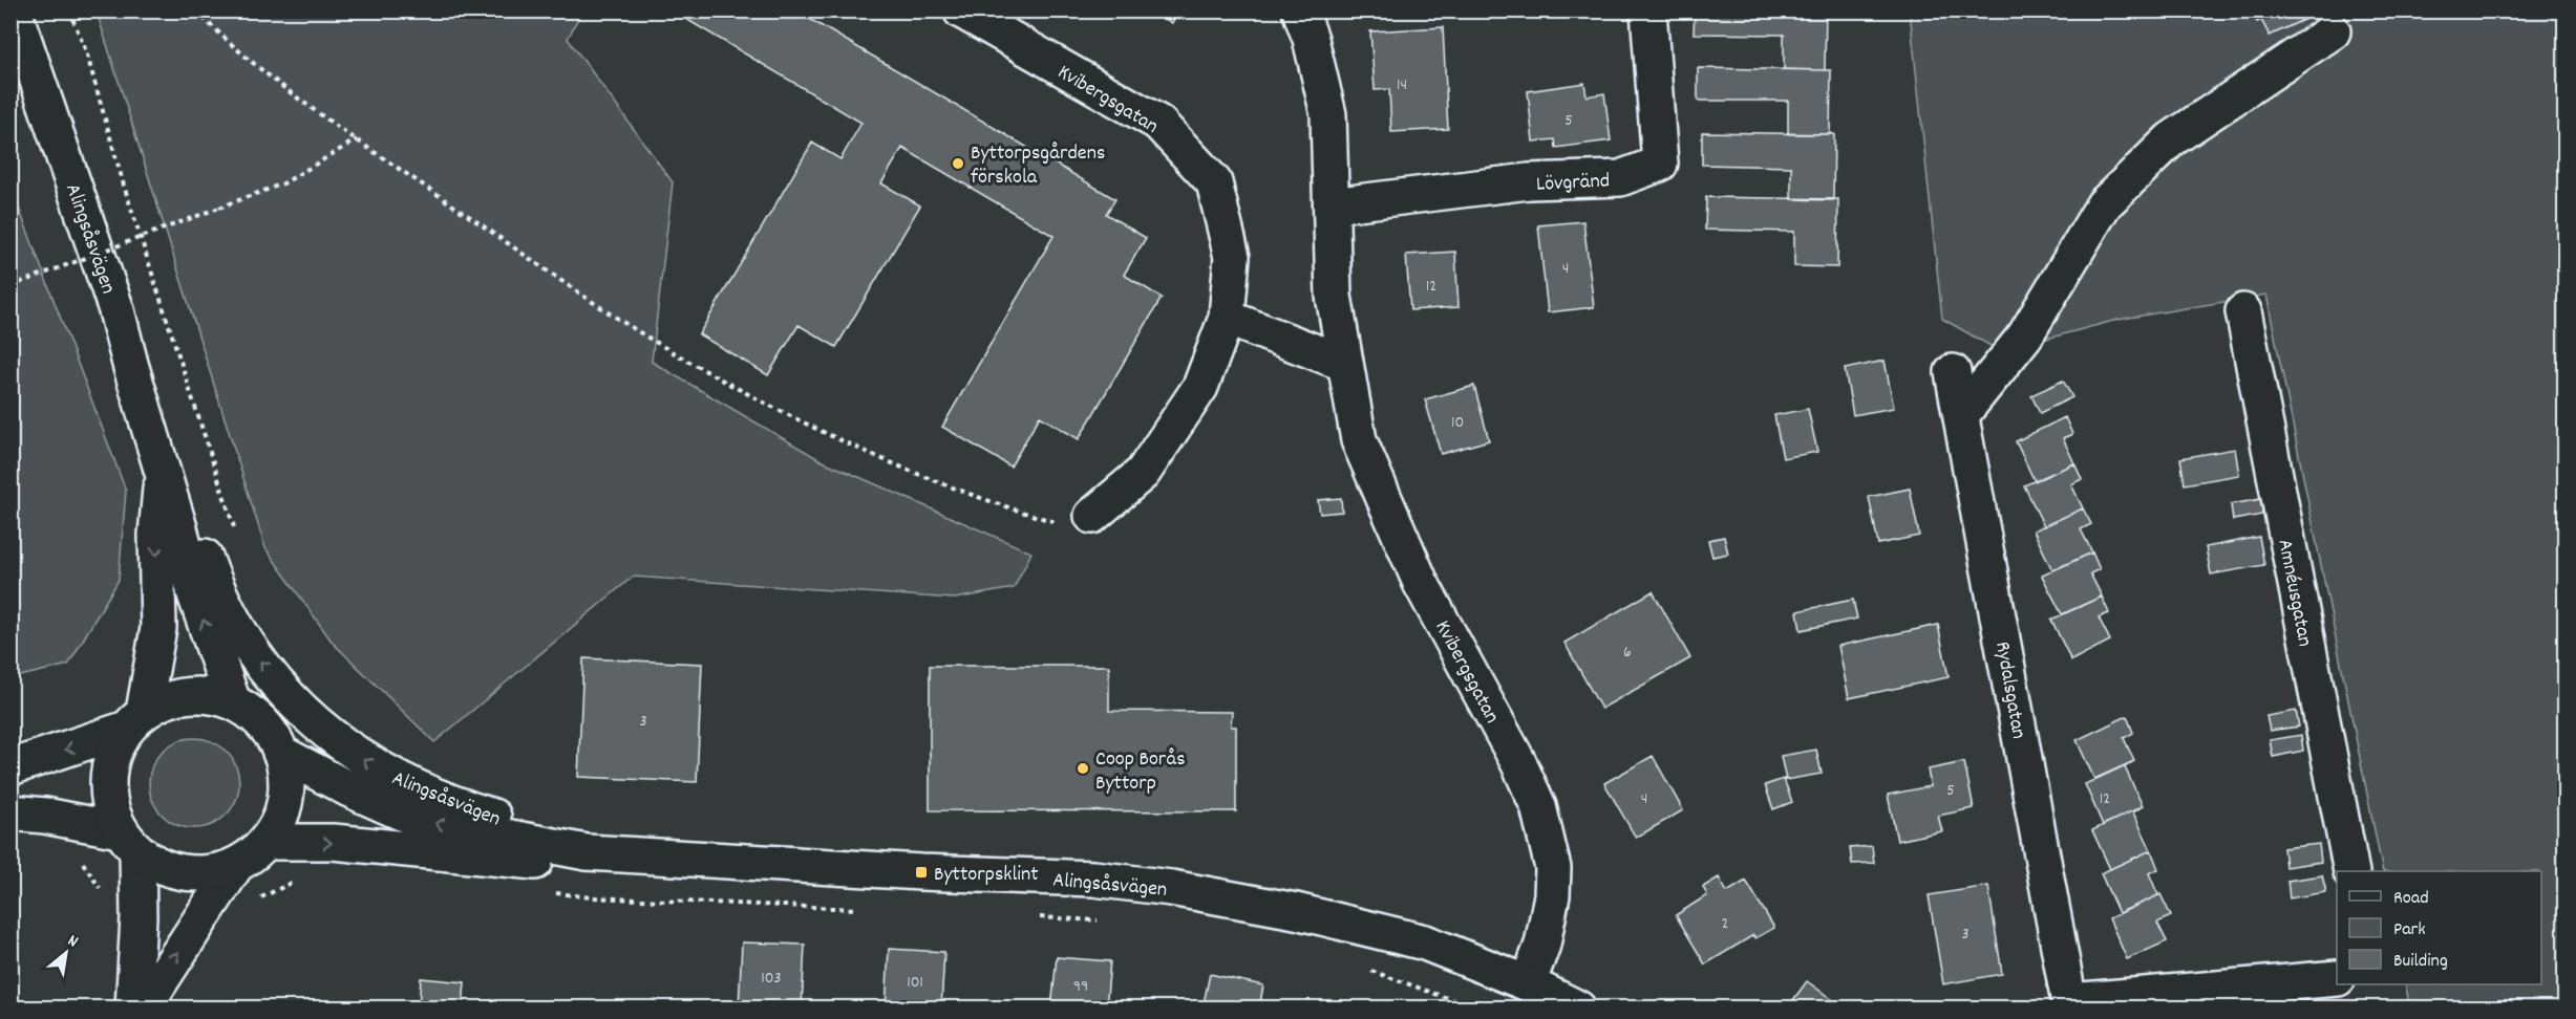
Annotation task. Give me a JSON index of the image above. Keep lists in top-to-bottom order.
{
  "streets": {
    "street": [
      "Kvibergsgatan",
      "Lövgränd",
      "Alingsåsvägen",
      "Amnéusgatan",
      "Rydalsgatan"
    ]
  },
  "crossings": [
    ["Kvibergsgatan", "Lövgränd"],
    ["Kvibergsgatan", "Alingsåsvägen"]
  ],
  "places": {
    "other": ["Byttorpsgårdens förskola", "Coop Borås Byttorp"],
    "transit": ["Byttorpsklint"]
  },
  "house_numbers": [
    "14",
    "5",
    "4",
    "12",
    "10",
    "6",
    "3",
    "5",
    "4",
    "12",
    "2",
    "3",
    "103",
    "101",
    "99"
  ],
  "legend": ["Road", "Park", "Building"],
  "north": "top right"
}
